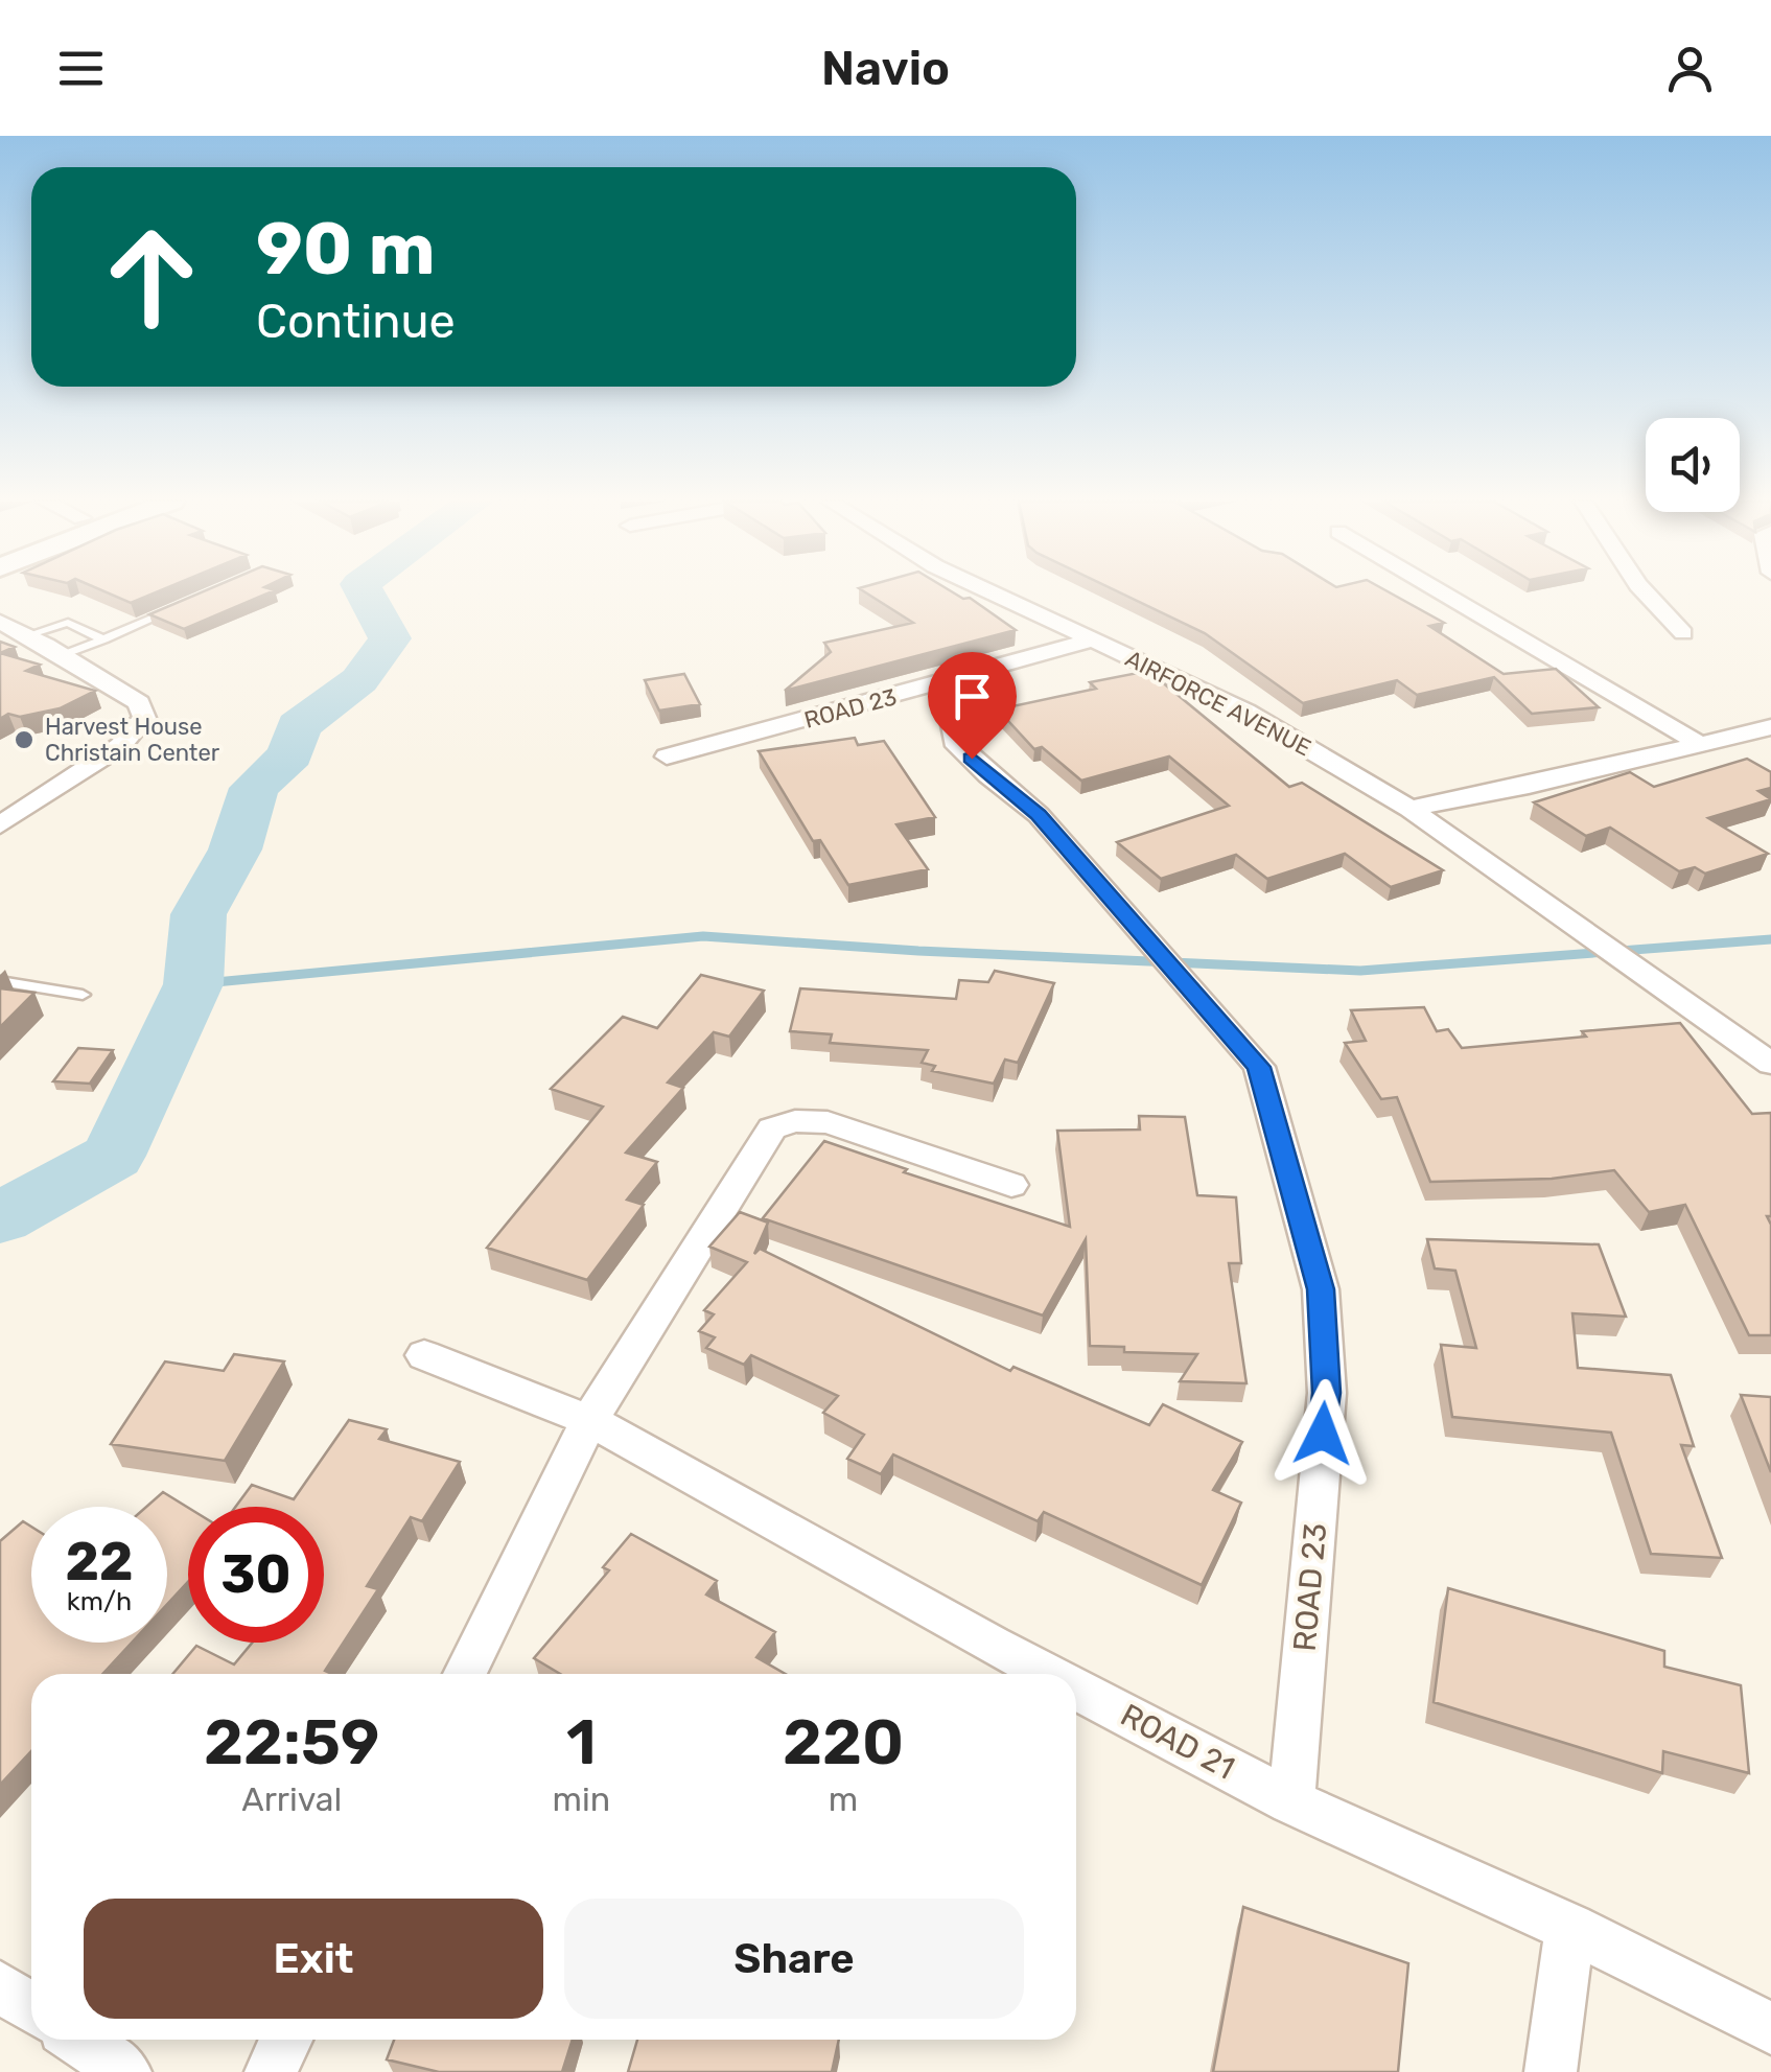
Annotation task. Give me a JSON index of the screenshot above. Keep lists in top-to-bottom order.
{
  "streets": {
    "street": ["AIRFORCE AVENUE", "ROAD 23", "ROAD 21"]
  },
  "crossings": [
    ["AIRFORCE AVENUE", "ROAD 23"],
    ["ROAD 23", "ROAD 21"]
  ],
  "places": ["Harvest House Christain Center"],
  "page": {
    "header": "Navio",
    "turn": ["90 m", "Continue"],
    "speed": "22 km/h",
    "limit": "30",
    "eta": [
      "22:59",
      "Arrival",
      "1",
      "min",
      "220",
      "m"
    ],
    "buttons": ["Exit", "Share"]
  }
}
